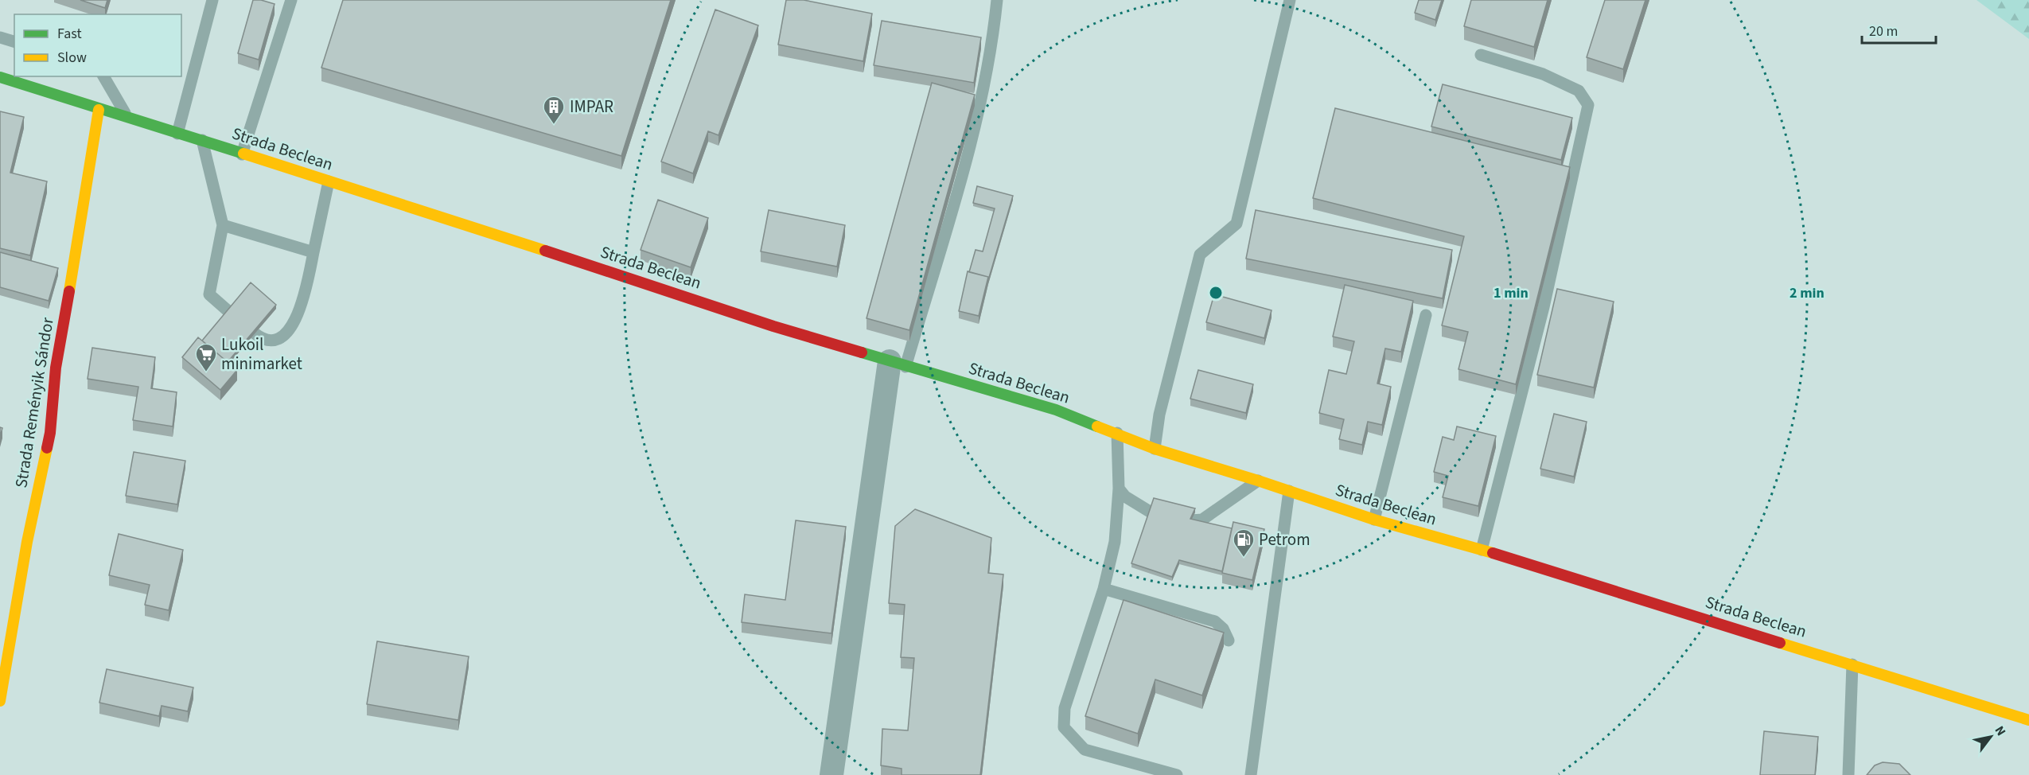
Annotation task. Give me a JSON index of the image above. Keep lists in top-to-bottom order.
{
  "streets": {
    "main road": ["Strada Beclean", "Strada Reményik Sándor"]
  },
  "crossings": [
    ["Strada Beclean", "Strada Reményik Sándor"]
  ],
  "places": {
    "building": ["IMPAR"],
    "supermarket": ["Lukoil minimarket"],
    "fuel station": ["Petrom"]
  },
  "legend": ["Fast", "Slow"],
  "scale_bar": "20 m",
  "north": "top right",
  "rings": ["1 min", "2 min"]
}
